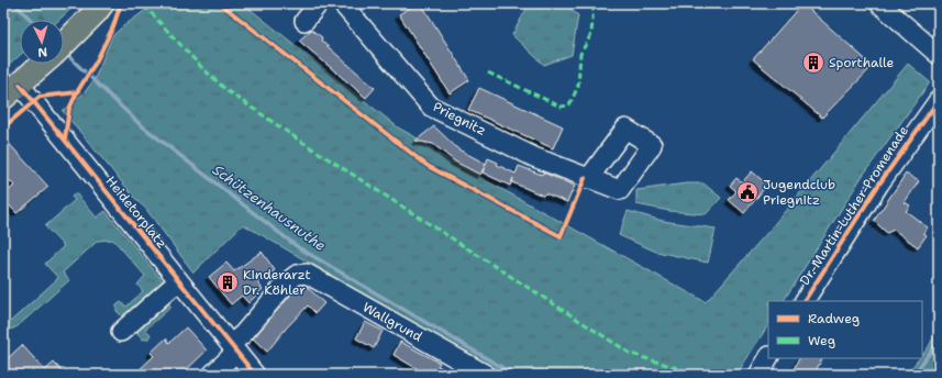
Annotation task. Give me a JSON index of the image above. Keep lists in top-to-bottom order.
{
  "streets": {
    "street": [
      "Priegnitz",
      "Dr.-Martin-Luther-Promenade",
      "Heidetorplatz",
      "Wallgrund"
    ]
  },
  "crossings": [
    ["Heidetorplatz", "Wallgrund"]
  ],
  "water": ["Schützenhausnuthe"],
  "places": {
    "building": ["Sporthalle", "Kinderarzt Dr. Köhler"],
    "public building": ["Jugendclub Priegnitz"]
  },
  "legend": ["Radweg", "Weg"],
  "north": "bottom"
}
